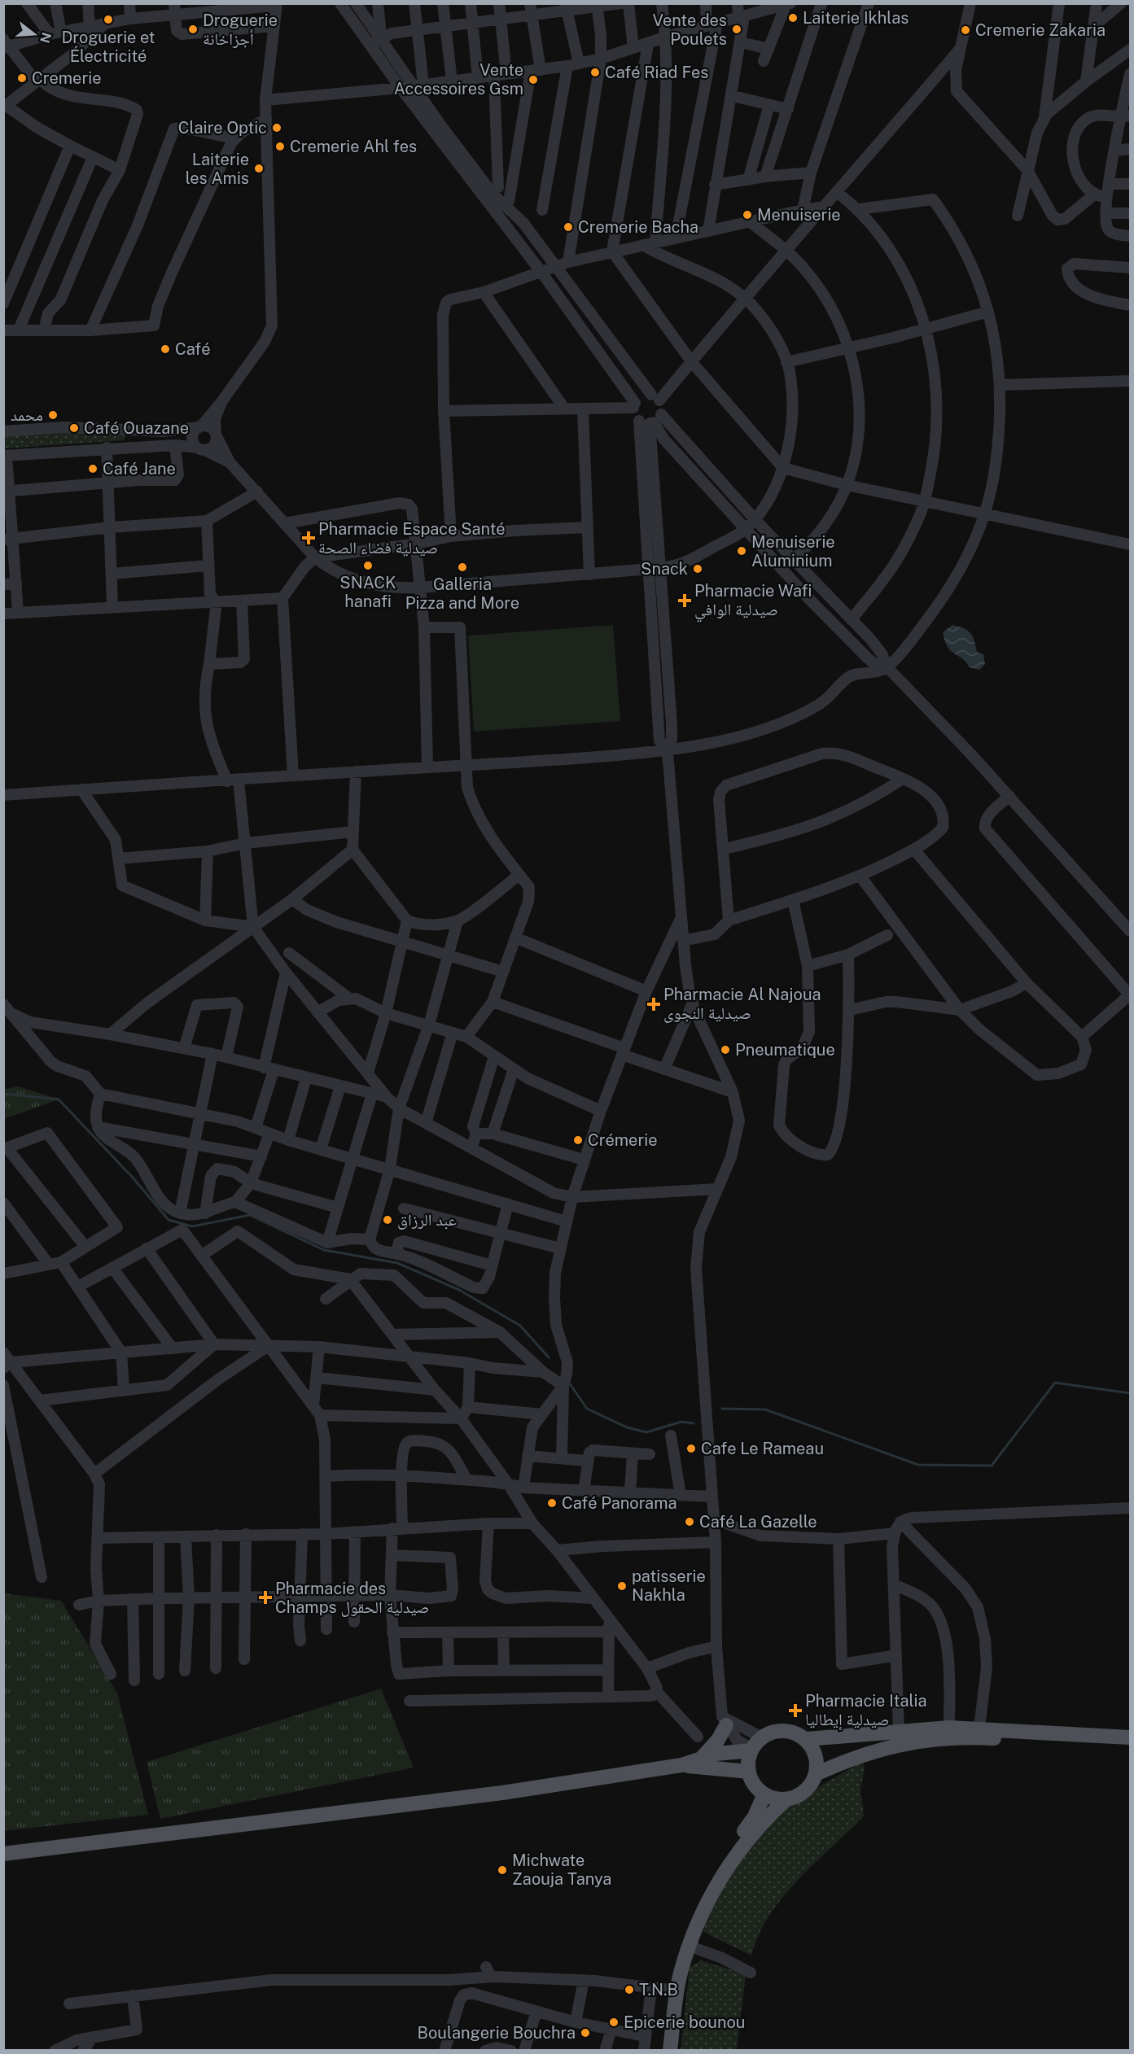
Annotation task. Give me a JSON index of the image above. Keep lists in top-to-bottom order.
{
  "places": {
    "other": [
      "Laiterie Ikhlas",
      "Droguerie et Électricité",
      "Droguerie أجزاخانة",
      "Vente des Poulets",
      "Cremerie Zakaria",
      "Café Riad Fes",
      "Cremerie",
      "Vente Accessoires Gsm",
      "Claire Optic",
      "Cremerie Ahl fes",
      "Laiterie les Amis",
      "Menuiserie",
      "Cremerie Bacha",
      "Café",
      "محمد",
      "Café Ouazane",
      "Café Jane",
      "Menuiserie Aluminium",
      "SNACK hanafi",
      "Galleria Pizza and More",
      "Snack",
      "Pneumatique",
      "Crémerie",
      "عبد الرزاق",
      "Cafe Le Rameau",
      "Café Panorama",
      "Café La Gazelle",
      "patisserie Nakhla",
      "Michwate Zaouja Tanya",
      "T.N.B",
      "Epicerie bounou",
      "Boulangerie Bouchra"
    ],
    "health": [
      "Pharmacie Espace Santé صيدلية فضاء الصحة",
      "Pharmacie Wafi صيدلية الوافي",
      "Pharmacie Al Najoua صيدلية النجوى",
      "Pharmacie des Champs صيدلية الحقول",
      "Pharmacie Italia صيدلية إيطاليا"
    ]
  },
  "north": "right"
}
